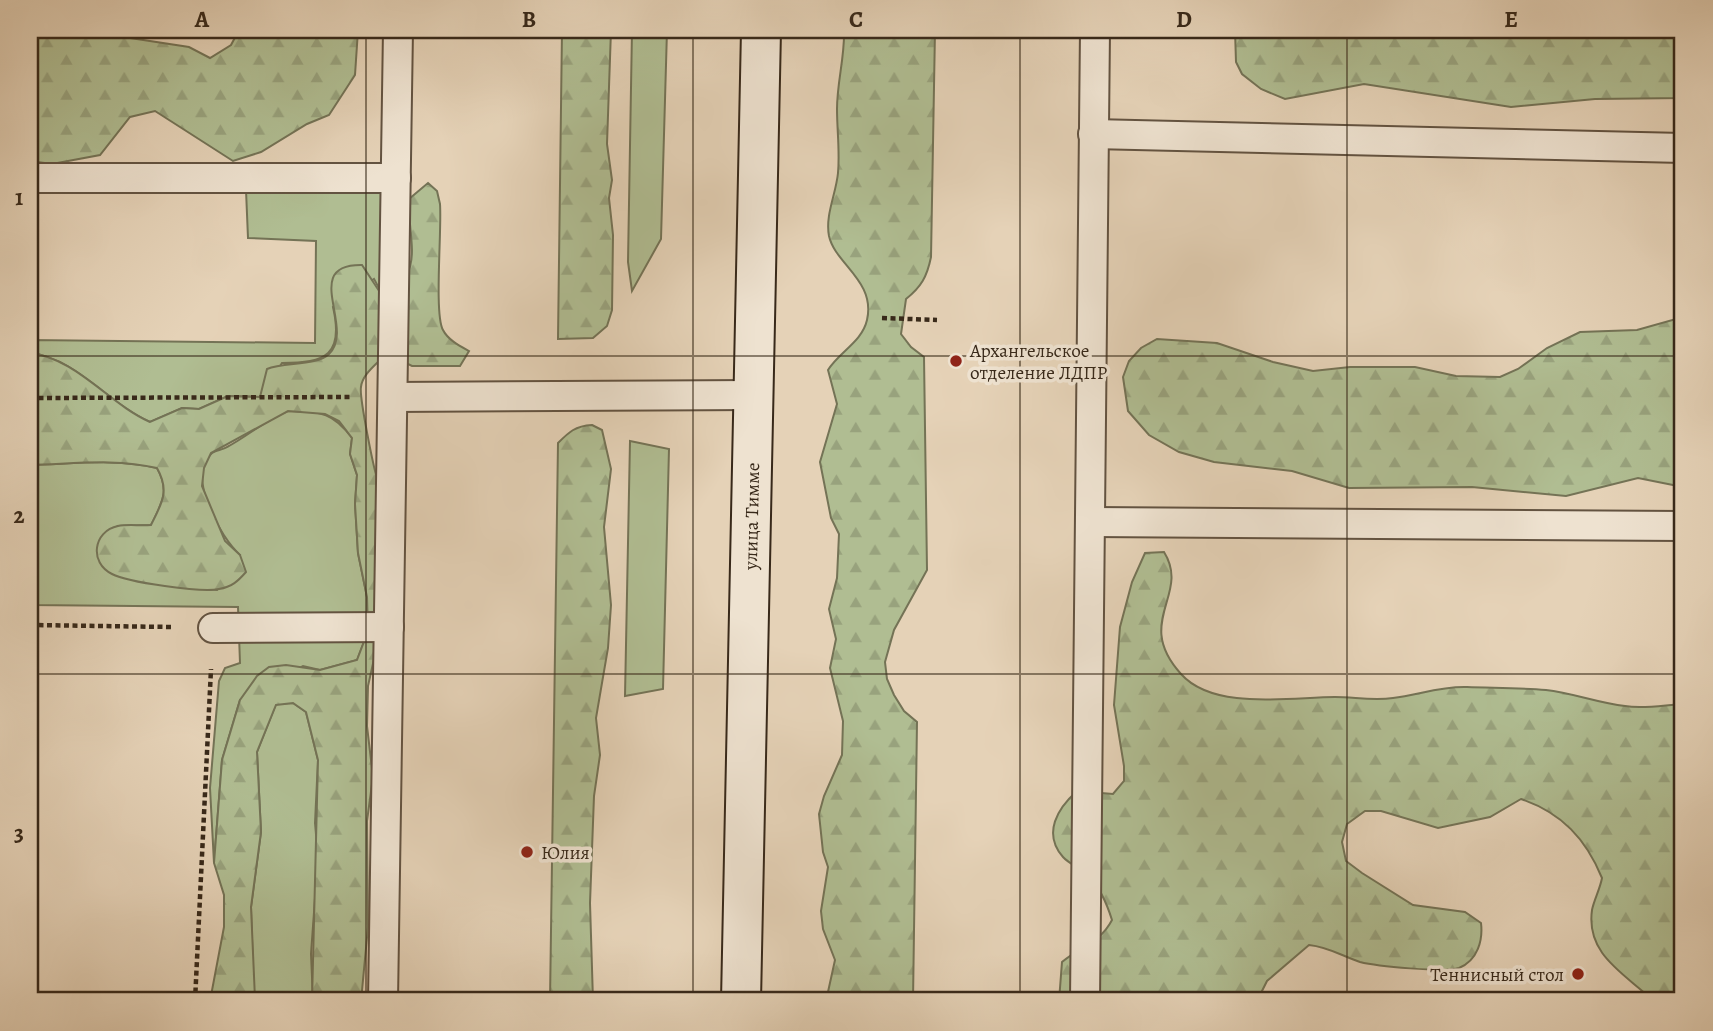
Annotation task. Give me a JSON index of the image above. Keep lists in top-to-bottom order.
{
  "streets": {
    "main road": ["улица Тимме"]
  },
  "places": ["Архангельское отделение ЛДПР", "Юлия", "Теннисный стол"],
  "grid": {
    "columns": [
      "A",
      "B",
      "C",
      "D",
      "E"
    ],
    "rows": ["1", "2", "3"]
  }
}
